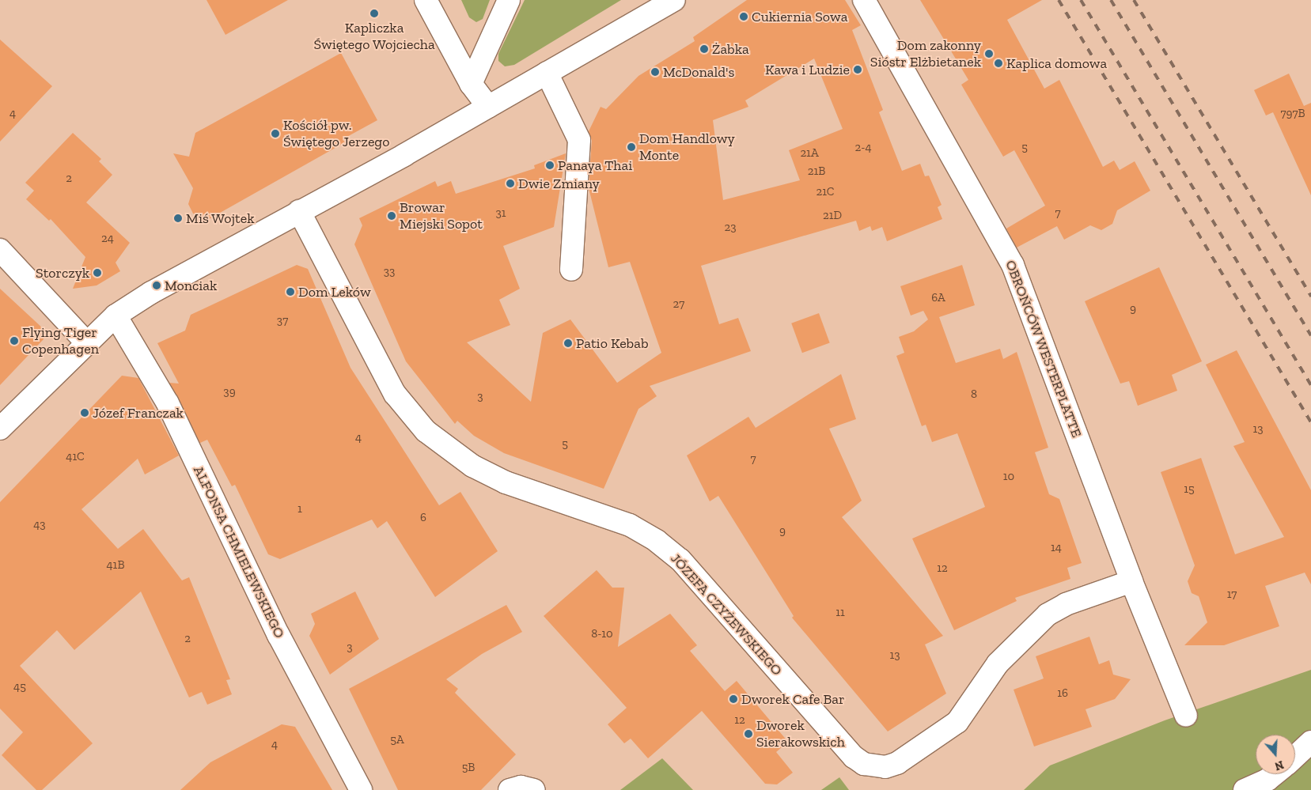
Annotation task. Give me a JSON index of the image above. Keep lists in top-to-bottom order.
{
  "streets": {
    "street": ["OBROŃCÓW WESTERPLATTE", "ALFONSA CHMIELEWSKIEGO", "JÓZEFA CZYŻEWSKIEGO"]
  },
  "crossings": [
    ["OBROŃCÓW WESTERPLATTE", "JÓZEFA CZYŻEWSKIEGO"]
  ],
  "places": [
    "Kapliczka Świętego Wojciecha",
    "Cukiernia Sowa",
    "Żabka",
    "Dom zakonny Sióstr Elżbietanek",
    "Kaplica domowa",
    "Kawa i Ludzie",
    "McDonald's",
    "Kościół pw. Świętego Jerzego",
    "Dom Handlowy Monte",
    "Panaya Thai",
    "Dwie Zmiany",
    "Browar Miejski Sopot",
    "Miś Wojtek",
    "Storczyk",
    "Monciak",
    "Dom Leków",
    "Flying Tiger Copenhagen",
    "Patio Kebab",
    "Józef Franczak",
    "Dworek Cafe Bar",
    "Dworek Sierakowskich"
  ],
  "house_numbers": [
    "4",
    "797B",
    "2-4",
    "5",
    "21A",
    "21B",
    "2",
    "21C",
    "31",
    "7",
    "21D",
    "23",
    "24",
    "33",
    "6A",
    "27",
    "9",
    "37",
    "39",
    "8",
    "3",
    "13",
    "4",
    "5",
    "41C",
    "7",
    "10",
    "15",
    "1",
    "6",
    "43",
    "9",
    "14",
    "41B",
    "12",
    "17",
    "11",
    "8-10",
    "2",
    "3",
    "13",
    "45",
    "16",
    "12",
    "5A",
    "4",
    "5B"
  ],
  "north": "bottom"
}
